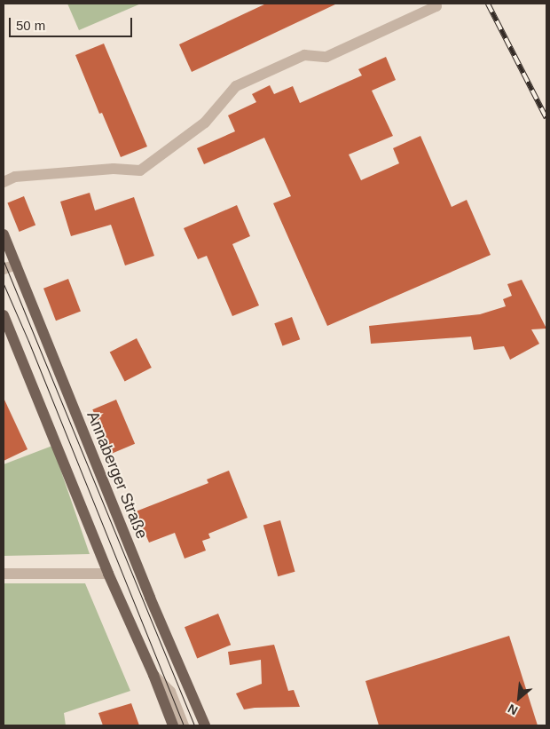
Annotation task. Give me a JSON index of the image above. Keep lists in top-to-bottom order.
{
  "streets": {
    "main road": ["Annaberger Straße"]
  },
  "scale_bar": "50 m",
  "north": "bottom left"
}
